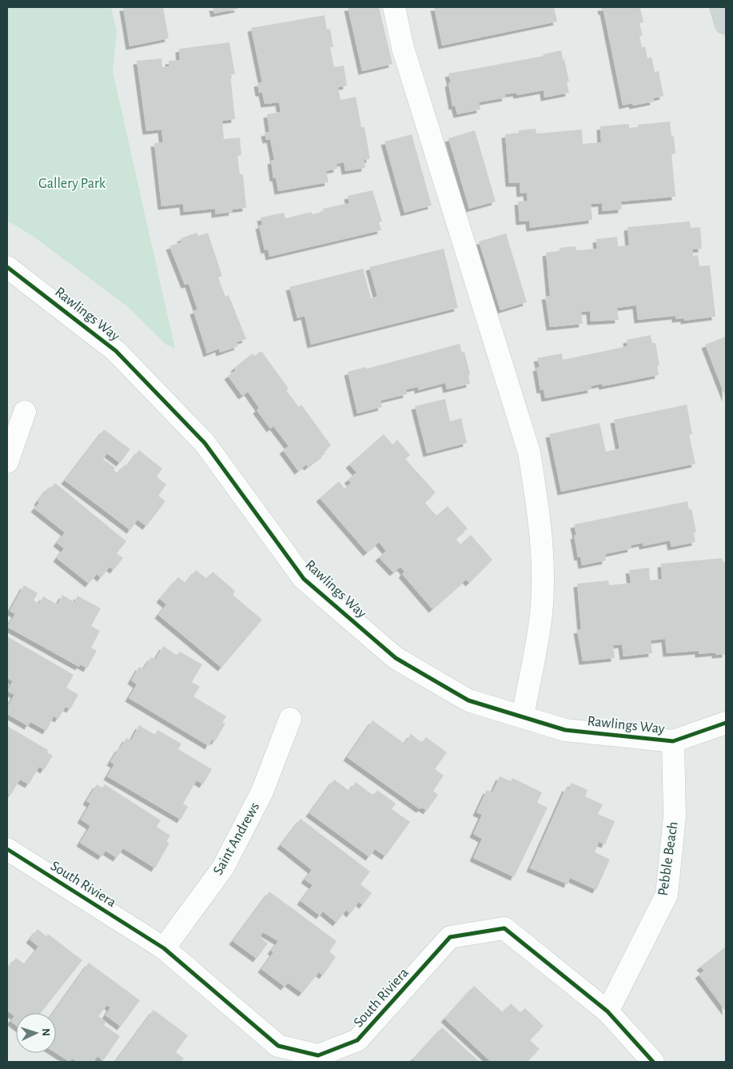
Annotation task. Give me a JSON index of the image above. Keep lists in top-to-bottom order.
{
  "streets": {
    "street": [
      "Rawlings Way",
      "Saint Andrews",
      "Pebble Beach",
      "South Riviera"
    ]
  },
  "crossings": [
    ["Rawlings Way", "Pebble Beach"],
    ["Saint Andrews", "South Riviera"],
    ["Pebble Beach", "South Riviera"]
  ],
  "parks": ["Gallery Park"],
  "north": "right"
}
